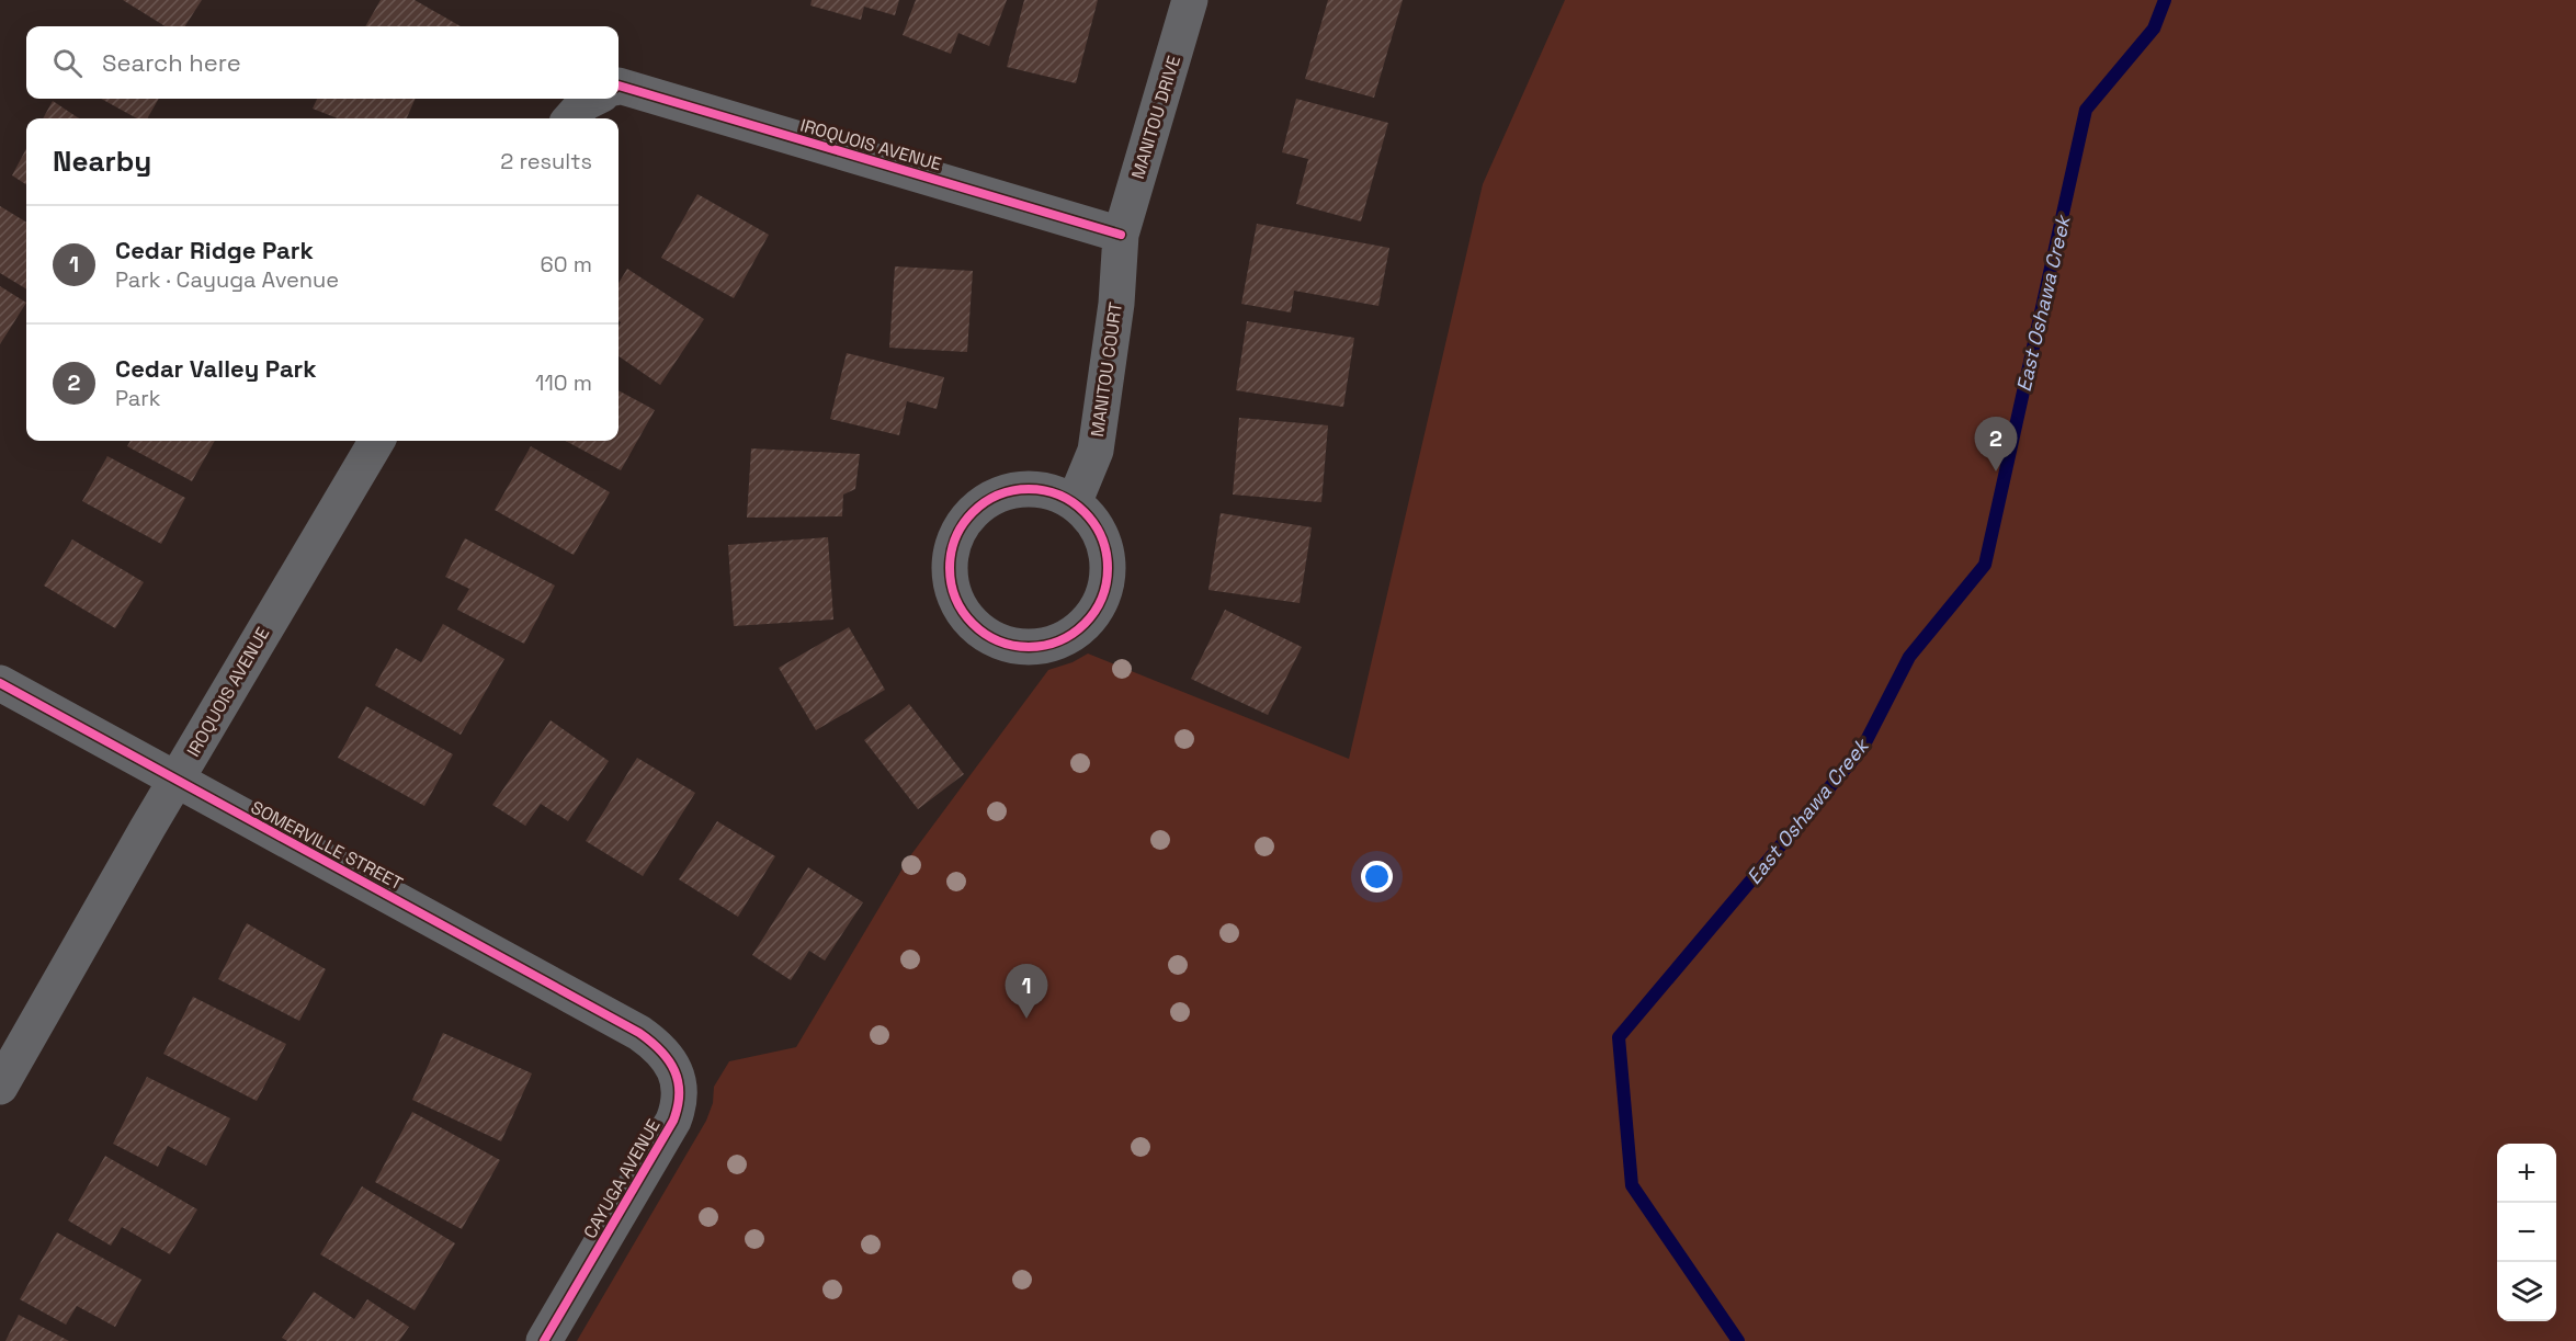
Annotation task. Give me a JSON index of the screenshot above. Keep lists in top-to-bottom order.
{
  "streets": {
    "street": [
      "MANITOU DRIVE",
      "IROQUOIS AVENUE",
      "MANITOU COURT",
      "SOMERVILLE STREET",
      "CAYUGA AVENUE"
    ]
  },
  "crossings": [
    ["MANITOU DRIVE", "IROQUOIS AVENUE"],
    ["MANITOU DRIVE", "MANITOU COURT"],
    ["IROQUOIS AVENUE", "MANITOU COURT"],
    ["IROQUOIS AVENUE", "SOMERVILLE STREET"],
    ["SOMERVILLE STREET", "CAYUGA AVENUE"]
  ],
  "water": ["East Oshawa Creek"],
  "page": {
    "search": "Search here",
    "heading": ["Nearby", "2 results"],
    "list": [
      {
        "mark": "1",
        "name": "Cedar Ridge Park",
        "note": "Park · Cayuga Avenue",
        "value": "60 m"
      },
      {
        "mark": "2",
        "name": "Cedar Valley Park",
        "note": "Park",
        "value": "110 m"
      }
    ],
    "pins": ["2", "1"],
    "map_buttons": ["+", "−"]
  }
}
